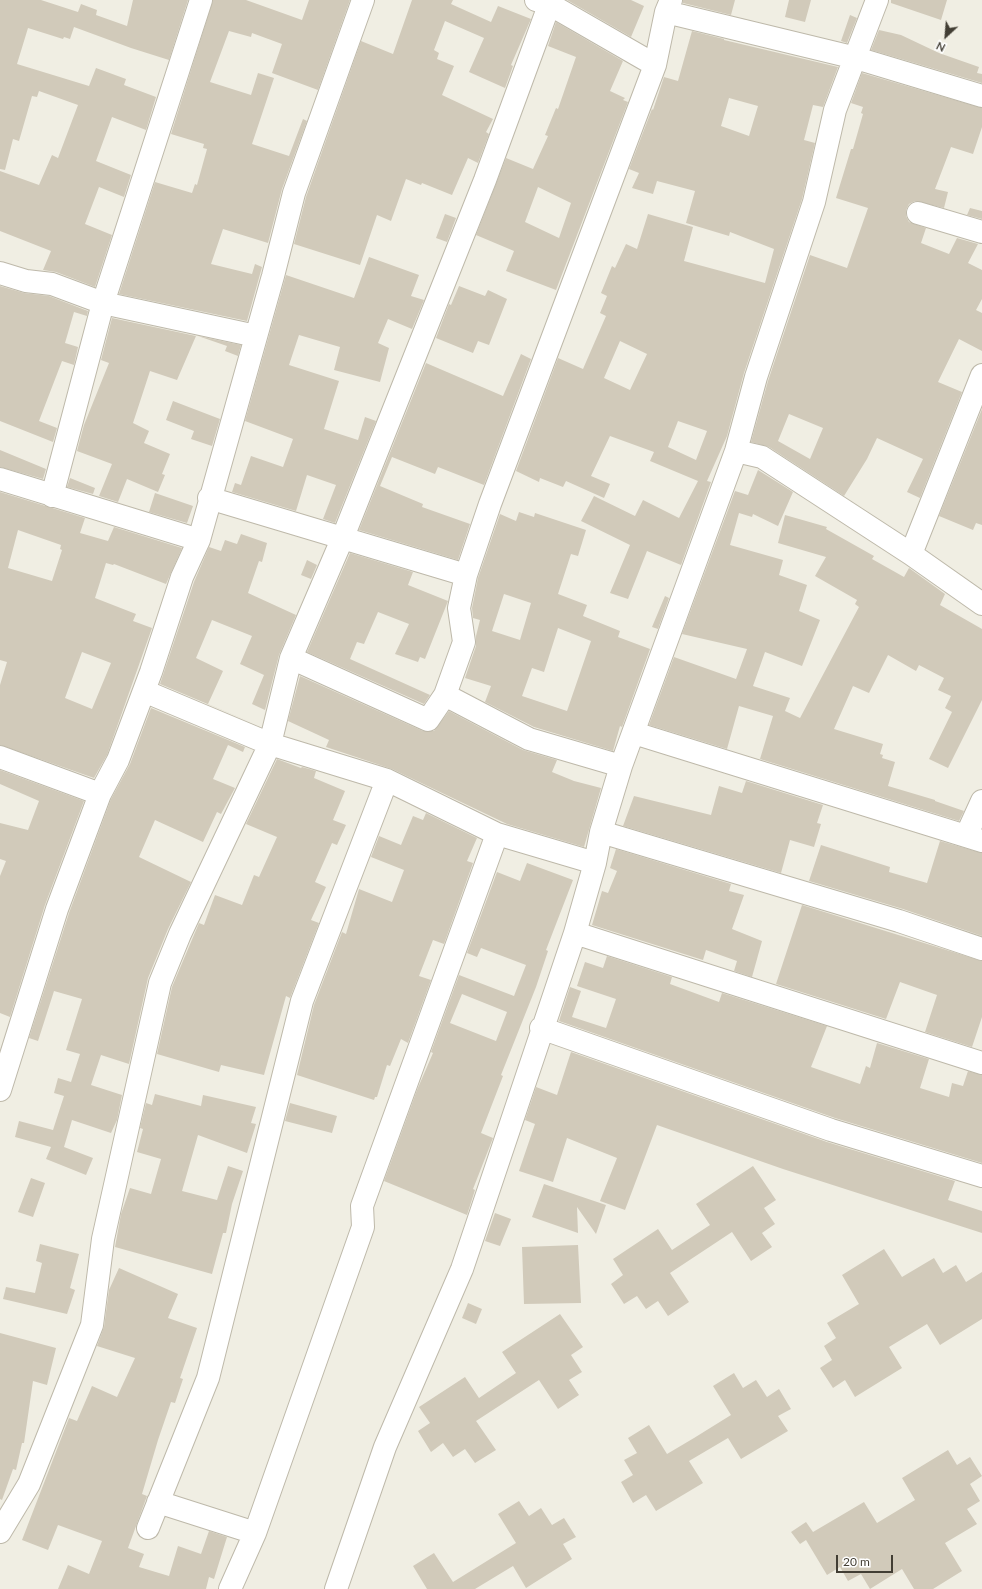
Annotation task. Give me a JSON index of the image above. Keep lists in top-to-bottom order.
{
  "scale_bar": "20 m",
  "north": "bottom left"
}
